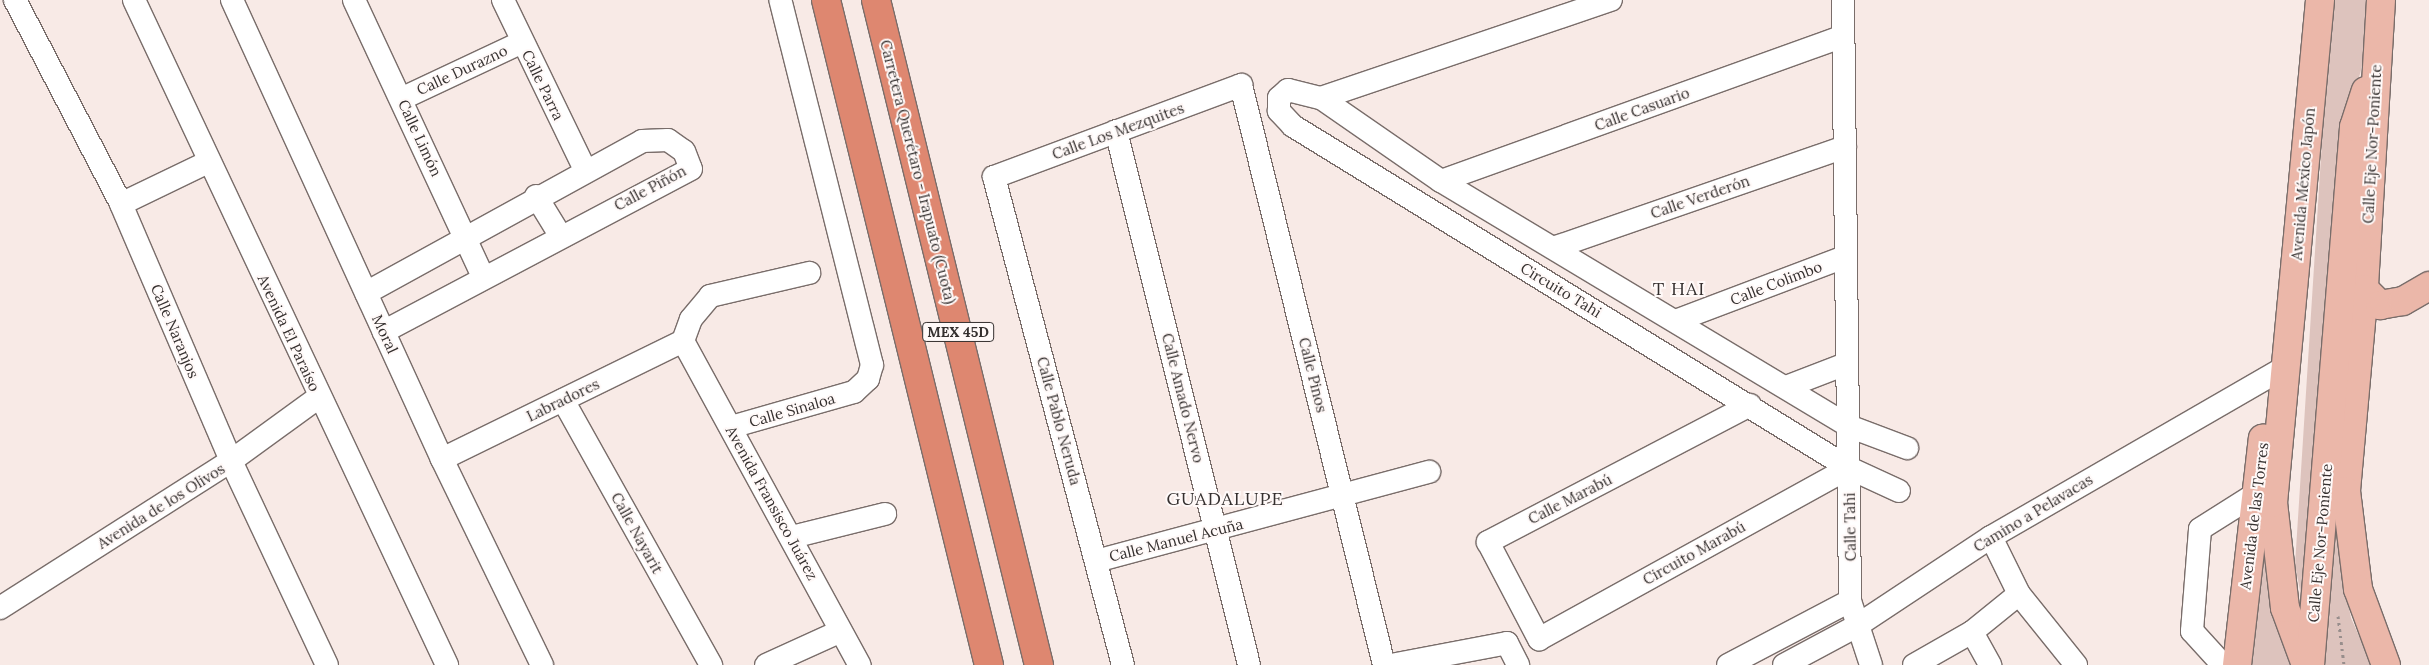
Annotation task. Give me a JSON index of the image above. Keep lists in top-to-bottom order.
{
  "streets": {
    "highway": ["Carretera Querétaro - Irapuato (Cuota)", "MEX 45D"],
    "main road": ["Calle Eje Nor-Poniente", "Avenida México Japón", "Avenida de las Torres"],
    "street": [
      "Calle Durazno",
      "Calle Parra",
      "Calle Casuario",
      "Calle Los Mezquites",
      "Calle Limón",
      "Calle Piñón",
      "Calle Verderón",
      "Calle Colimbo",
      "Circuito Tahi",
      "Calle Naranjos",
      "Avenida El Paraíso",
      "Moral",
      "Calle Pinos",
      "Calle Amado Nervo",
      "Labradores",
      "Calle Sinaloa",
      "Calle Pablo Neruda",
      "Calle Marabú",
      "Avenida Fransisco Juárez",
      "Avenida de los Olivos",
      "Camino a Pelavacas",
      "Calle Tahi",
      "Calle Nayarit",
      "Calle Manuel Acuña",
      "Circuito Marabú"
    ]
  },
  "crossings": [
    ["Calle Durazno", "Calle Parra"],
    ["Calle Durazno", "Calle Limón"],
    ["Calle Parra", "Calle Piñón"],
    ["Calle Casuario", "Circuito Tahi"],
    ["Calle Los Mezquites", "Calle Pinos"],
    ["Calle Los Mezquites", "Calle Amado Nervo"],
    ["Calle Los Mezquites", "Calle Pablo Neruda"],
    ["Calle Limón", "Calle Piñón"],
    ["Calle Eje Nor-Poniente", "Avenida México Japón"],
    ["Calle Eje Nor-Poniente", "Camino a Pelavacas"],
    ["Calle Eje Nor-Poniente", "Avenida de las Torres"],
    ["Avenida México Japón", "Camino a Pelavacas"],
    ["Avenida México Japón", "Avenida de las Torres"],
    ["Calle Piñón", "Moral"],
    ["Calle Verderón", "Circuito Tahi"],
    ["Calle Colimbo", "Circuito Tahi"],
    ["Circuito Tahi", "Calle Marabú"],
    ["Circuito Tahi", "Calle Tahi"],
    ["Circuito Tahi", "Circuito Marabú"],
    ["Calle Naranjos", "Avenida de los Olivos"],
    ["Avenida El Paraíso", "Avenida de los Olivos"],
    ["Moral", "Labradores"],
    ["Calle Pinos", "Calle Manuel Acuña"],
    ["Calle Amado Nervo", "Calle Manuel Acuña"],
    ["Labradores", "Avenida Fransisco Juárez"],
    ["Labradores", "Calle Nayarit"],
    ["Calle Sinaloa", "Avenida Fransisco Juárez"],
    ["Calle Pablo Neruda", "Calle Manuel Acuña"],
    ["Calle Marabú", "Circuito Marabú"],
    ["Camino a Pelavacas", "Avenida de las Torres"],
    ["Camino a Pelavacas", "Calle Tahi"],
    ["Calle Tahi", "Circuito Marabú"]
  ],
  "districts": ["T HAI", "GUADALUPE"]
}
